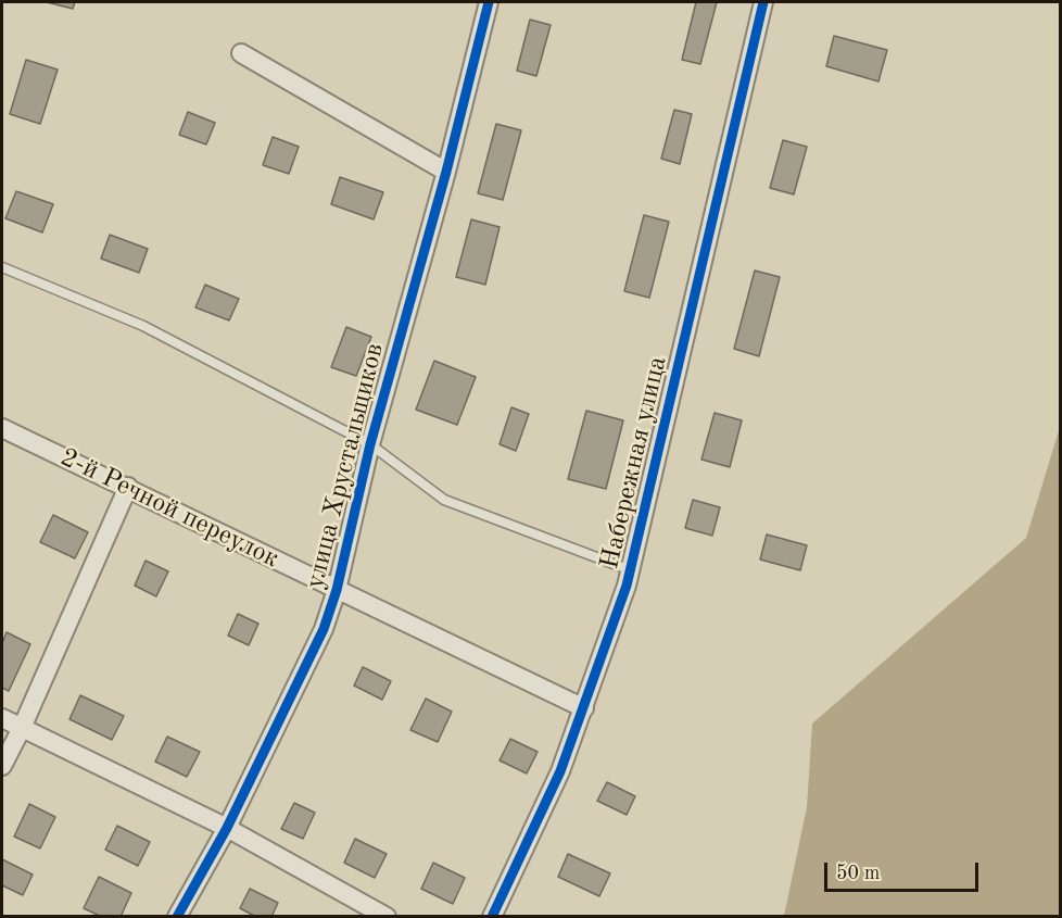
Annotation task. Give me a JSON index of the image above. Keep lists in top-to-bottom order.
{
  "streets": {
    "street": ["Набережная улица", "улица Хрустальщиков", "2-й Речной переулок"]
  },
  "crossings": [
    ["Набережная улица", "2-й Речной переулок"],
    ["улица Хрустальщиков", "2-й Речной переулок"]
  ],
  "scale_bar": "50 m"
}
